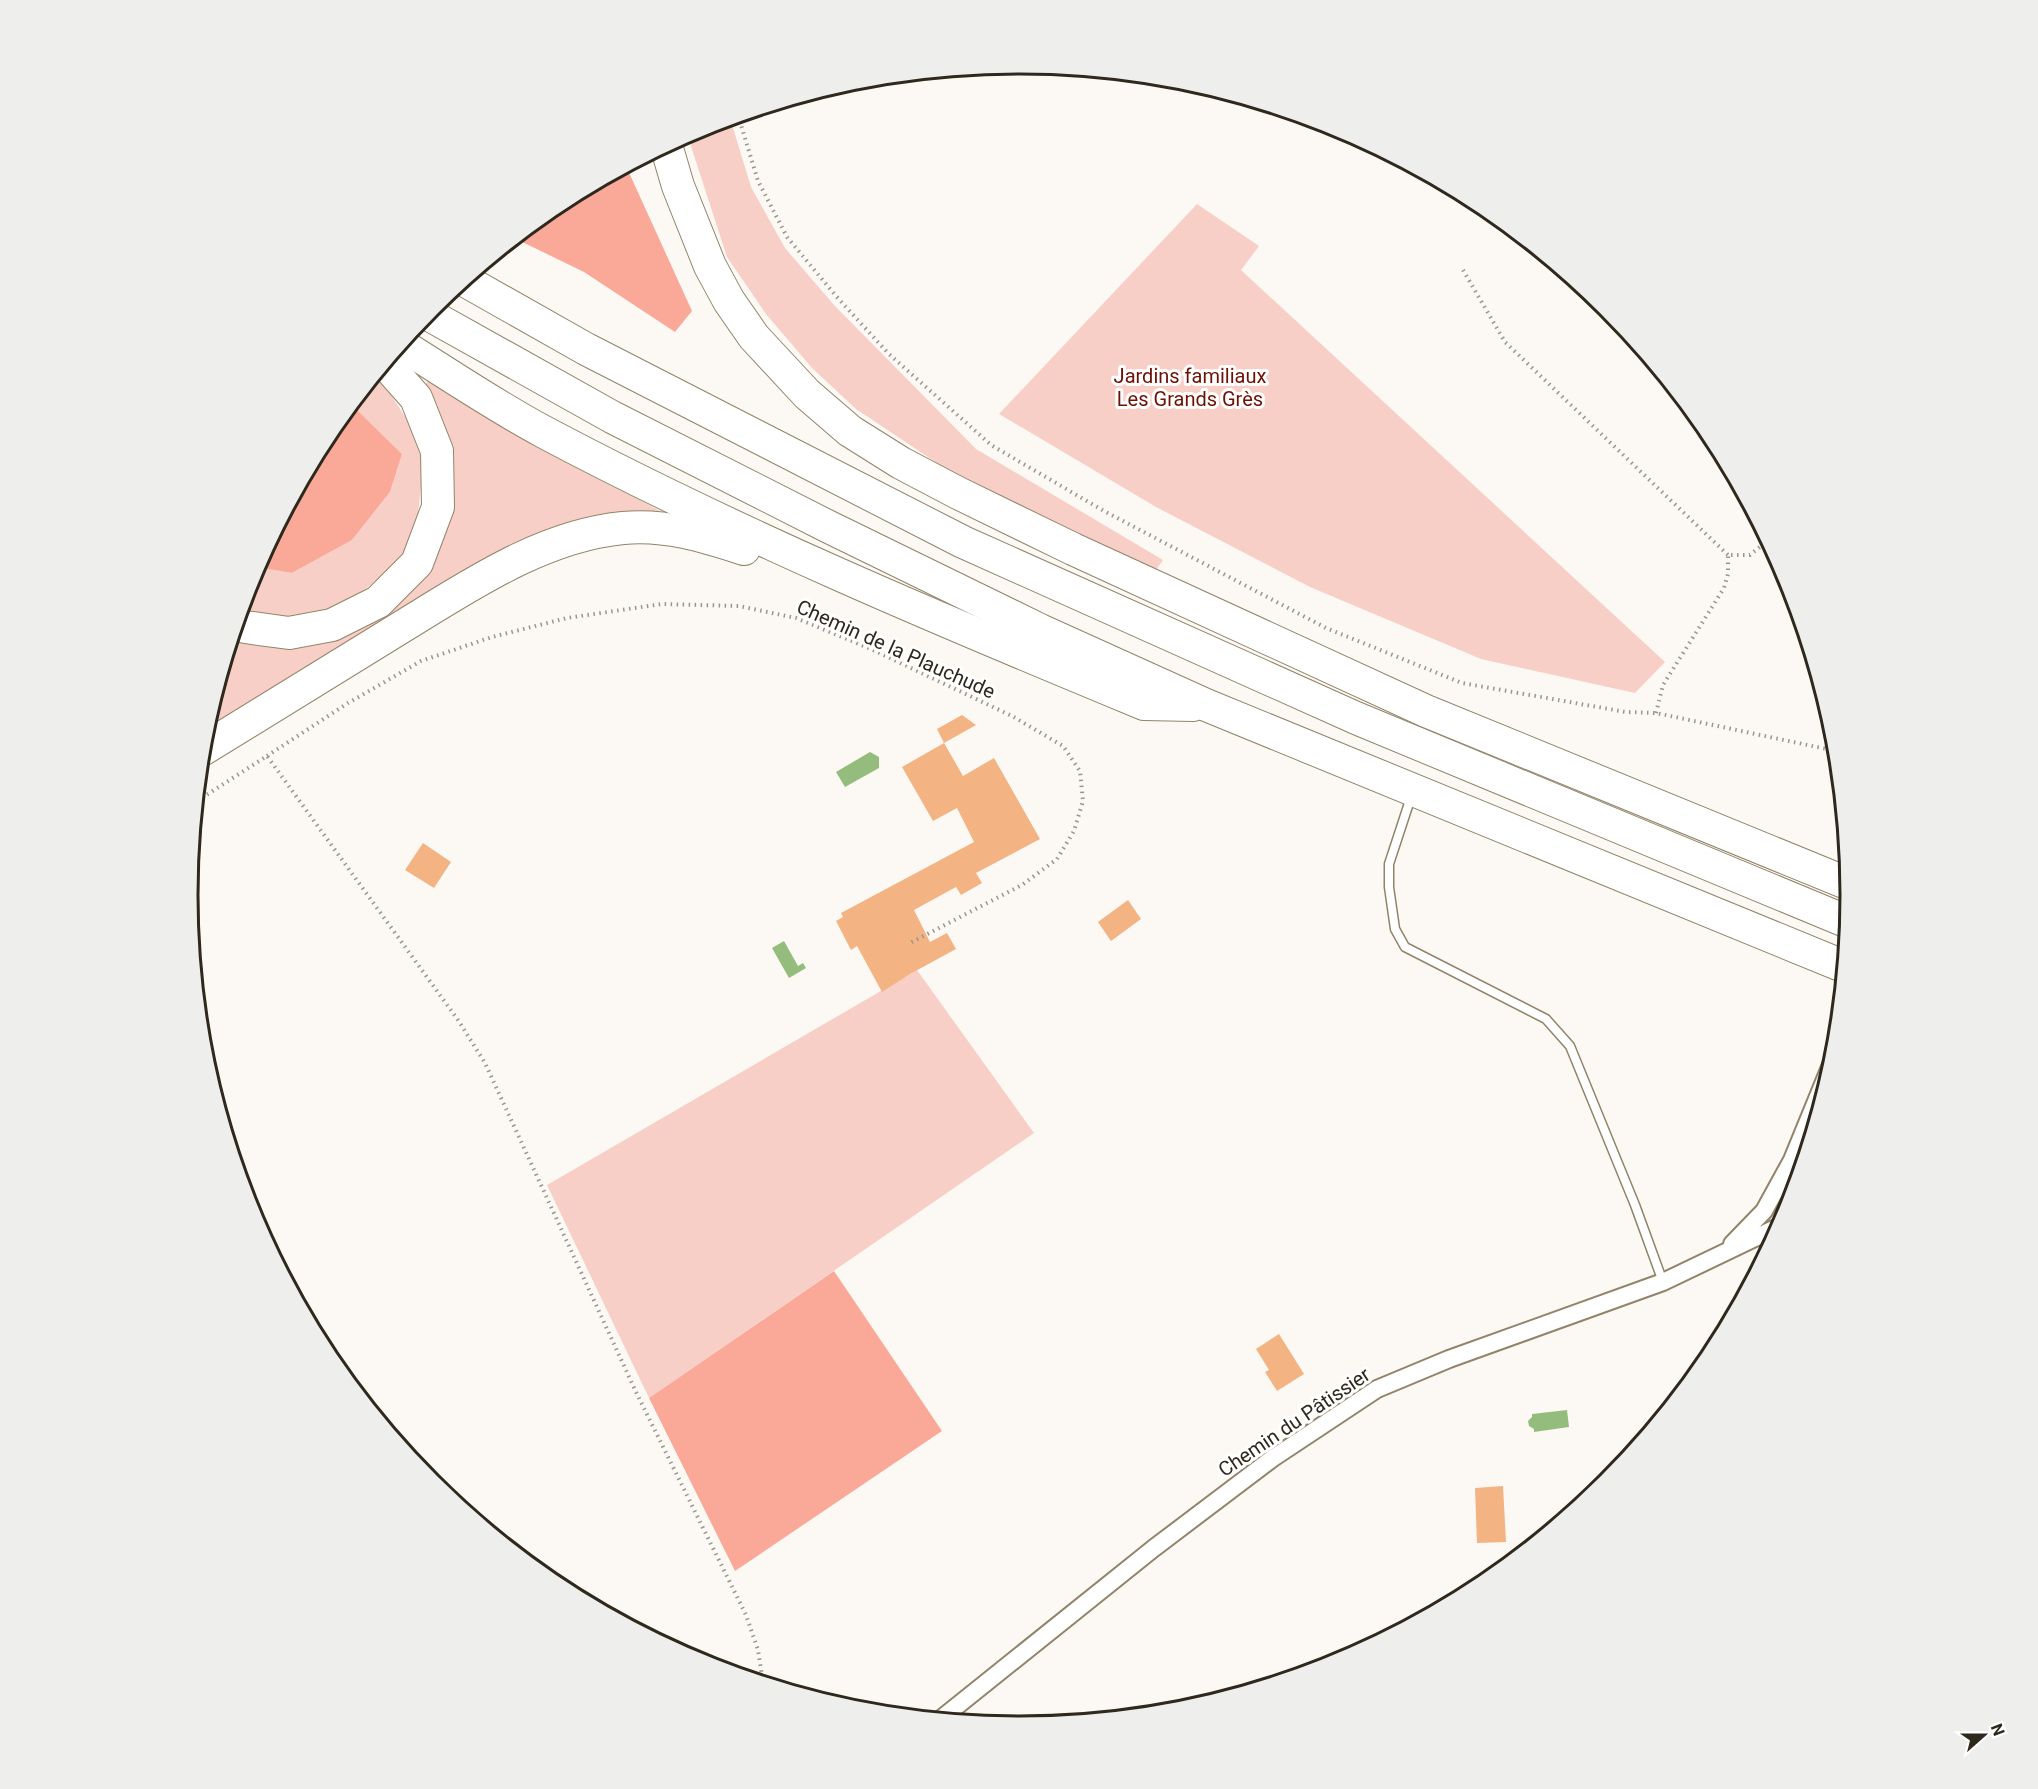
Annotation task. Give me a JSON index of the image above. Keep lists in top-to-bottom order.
{
  "streets": {
    "street": ["Chemin du Pâtissier"],
    "path": ["Chemin de la Plauchude"]
  },
  "parks": ["Jardins familiaux Les Grands Grès"],
  "north": "right"
}
